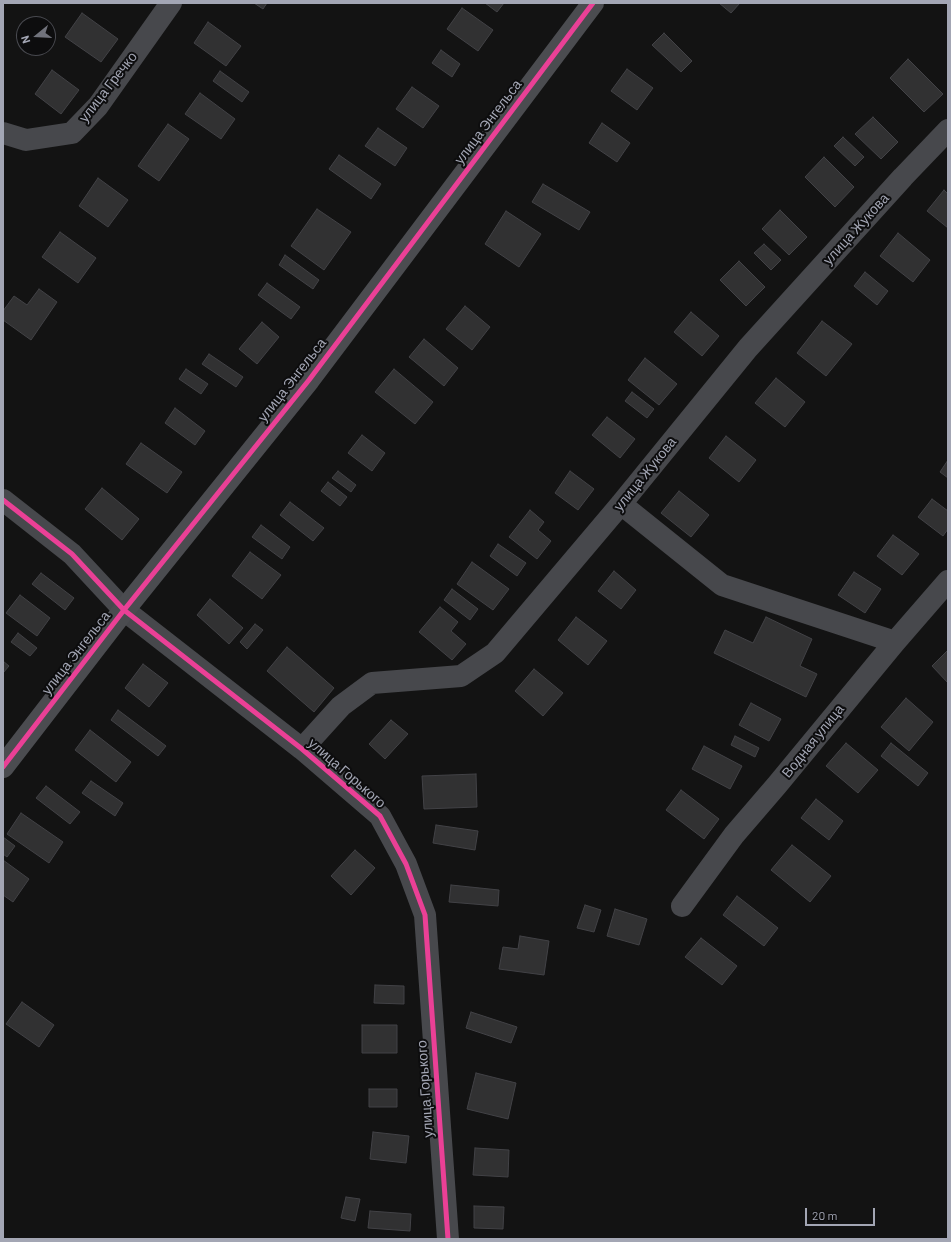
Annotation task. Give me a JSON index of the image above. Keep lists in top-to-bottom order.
{
  "streets": {
    "street": [
      "улица Гречко",
      "улица Энгельса",
      "улица Жукова",
      "Водная улица",
      "улица Горького"
    ]
  },
  "crossings": [
    ["улица Энгельса", "улица Горького"],
    ["улица Жукова", "улица Горького"]
  ],
  "scale_bar": "20 m",
  "north": "left"
}
